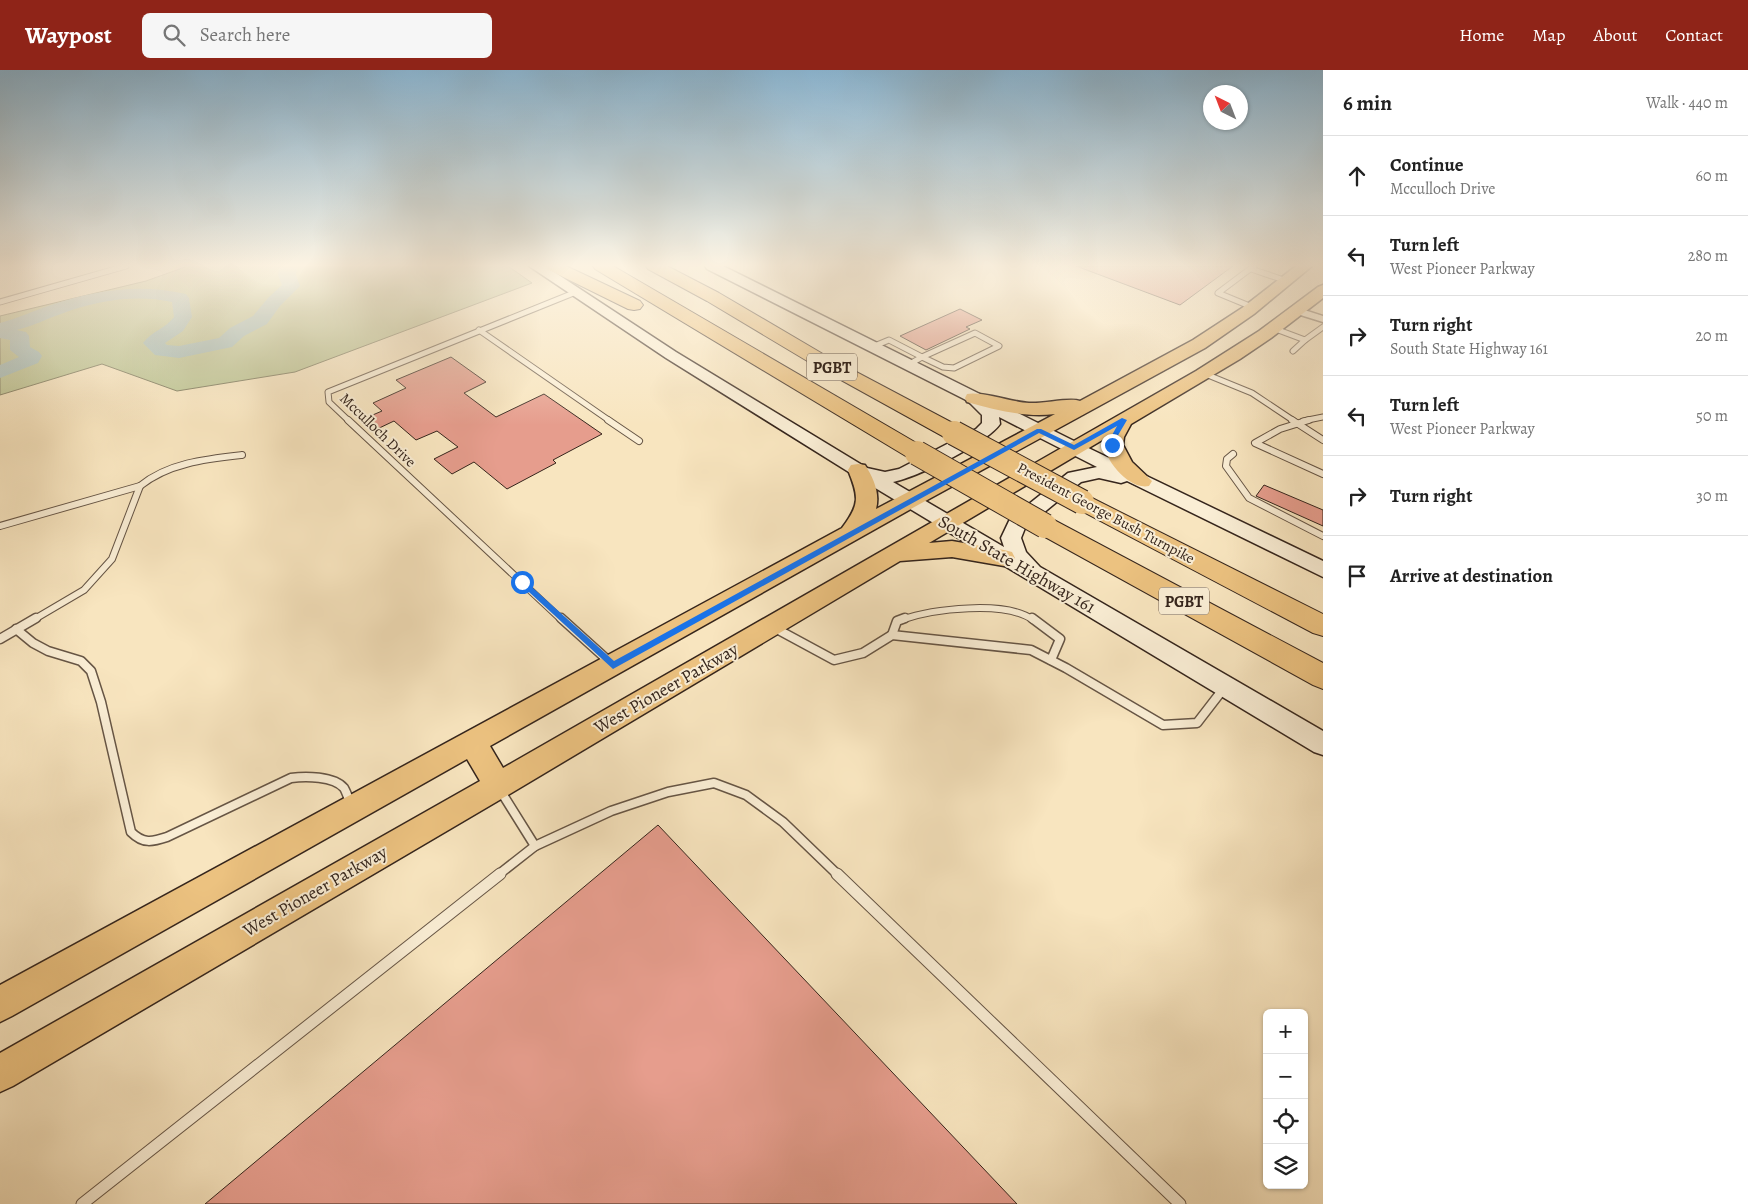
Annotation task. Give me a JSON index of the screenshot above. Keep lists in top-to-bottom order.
{
  "streets": {
    "highway": ["PGBT", "President George Bush Turnpike"],
    "main road": ["South State Highway 161", "West Pioneer Parkway"],
    "lane": ["Mcculloch Drive"]
  },
  "crossings": [
    ["South State Highway 161", "West Pioneer Parkway"]
  ],
  "north": "top left",
  "page": {
    "header": "Waypost",
    "search": "Search here",
    "nav": [
      "Home",
      "Map",
      "About",
      "Contact"
    ],
    "heading": ["6 min", "Walk · 440 m"],
    "list": [
      ["Continue", "Mcculloch Drive", "60 m"],
      ["Turn left", "West Pioneer Parkway", "280 m"],
      ["Turn right", "South State Highway 161", "20 m"],
      ["Turn left", "West Pioneer Parkway", "50 m"],
      ["Turn right", "30 m"],
      "Arrive at destination"
    ],
    "map_buttons": ["+", "−"]
  }
}
